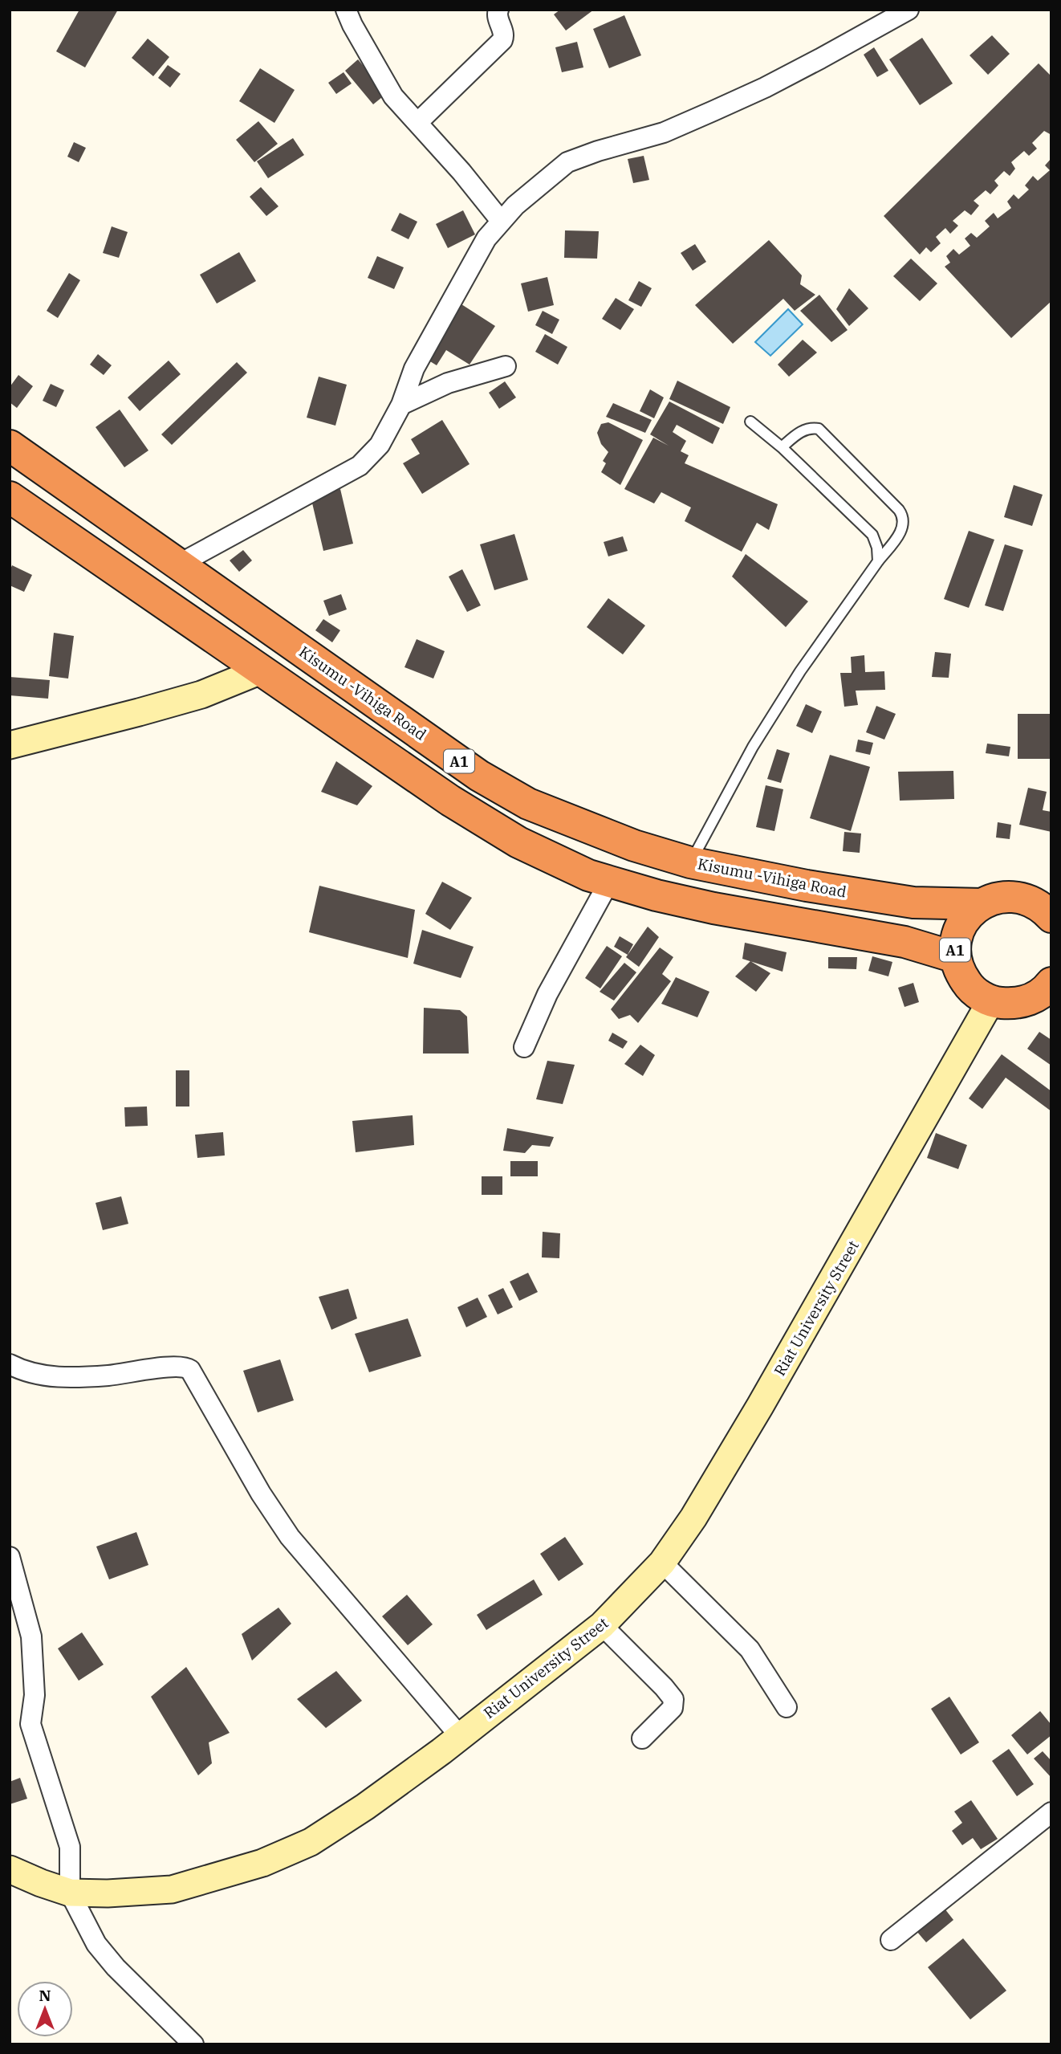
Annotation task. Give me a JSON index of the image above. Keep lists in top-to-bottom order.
{
  "streets": {
    "highway": ["Kisumu -Vihiga Road", "A1"],
    "street": ["Riat University Street"]
  },
  "crossings": [
    ["Kisumu -Vihiga Road", "A1"],
    ["A1", "Riat University Street"]
  ],
  "north": "top"
}
